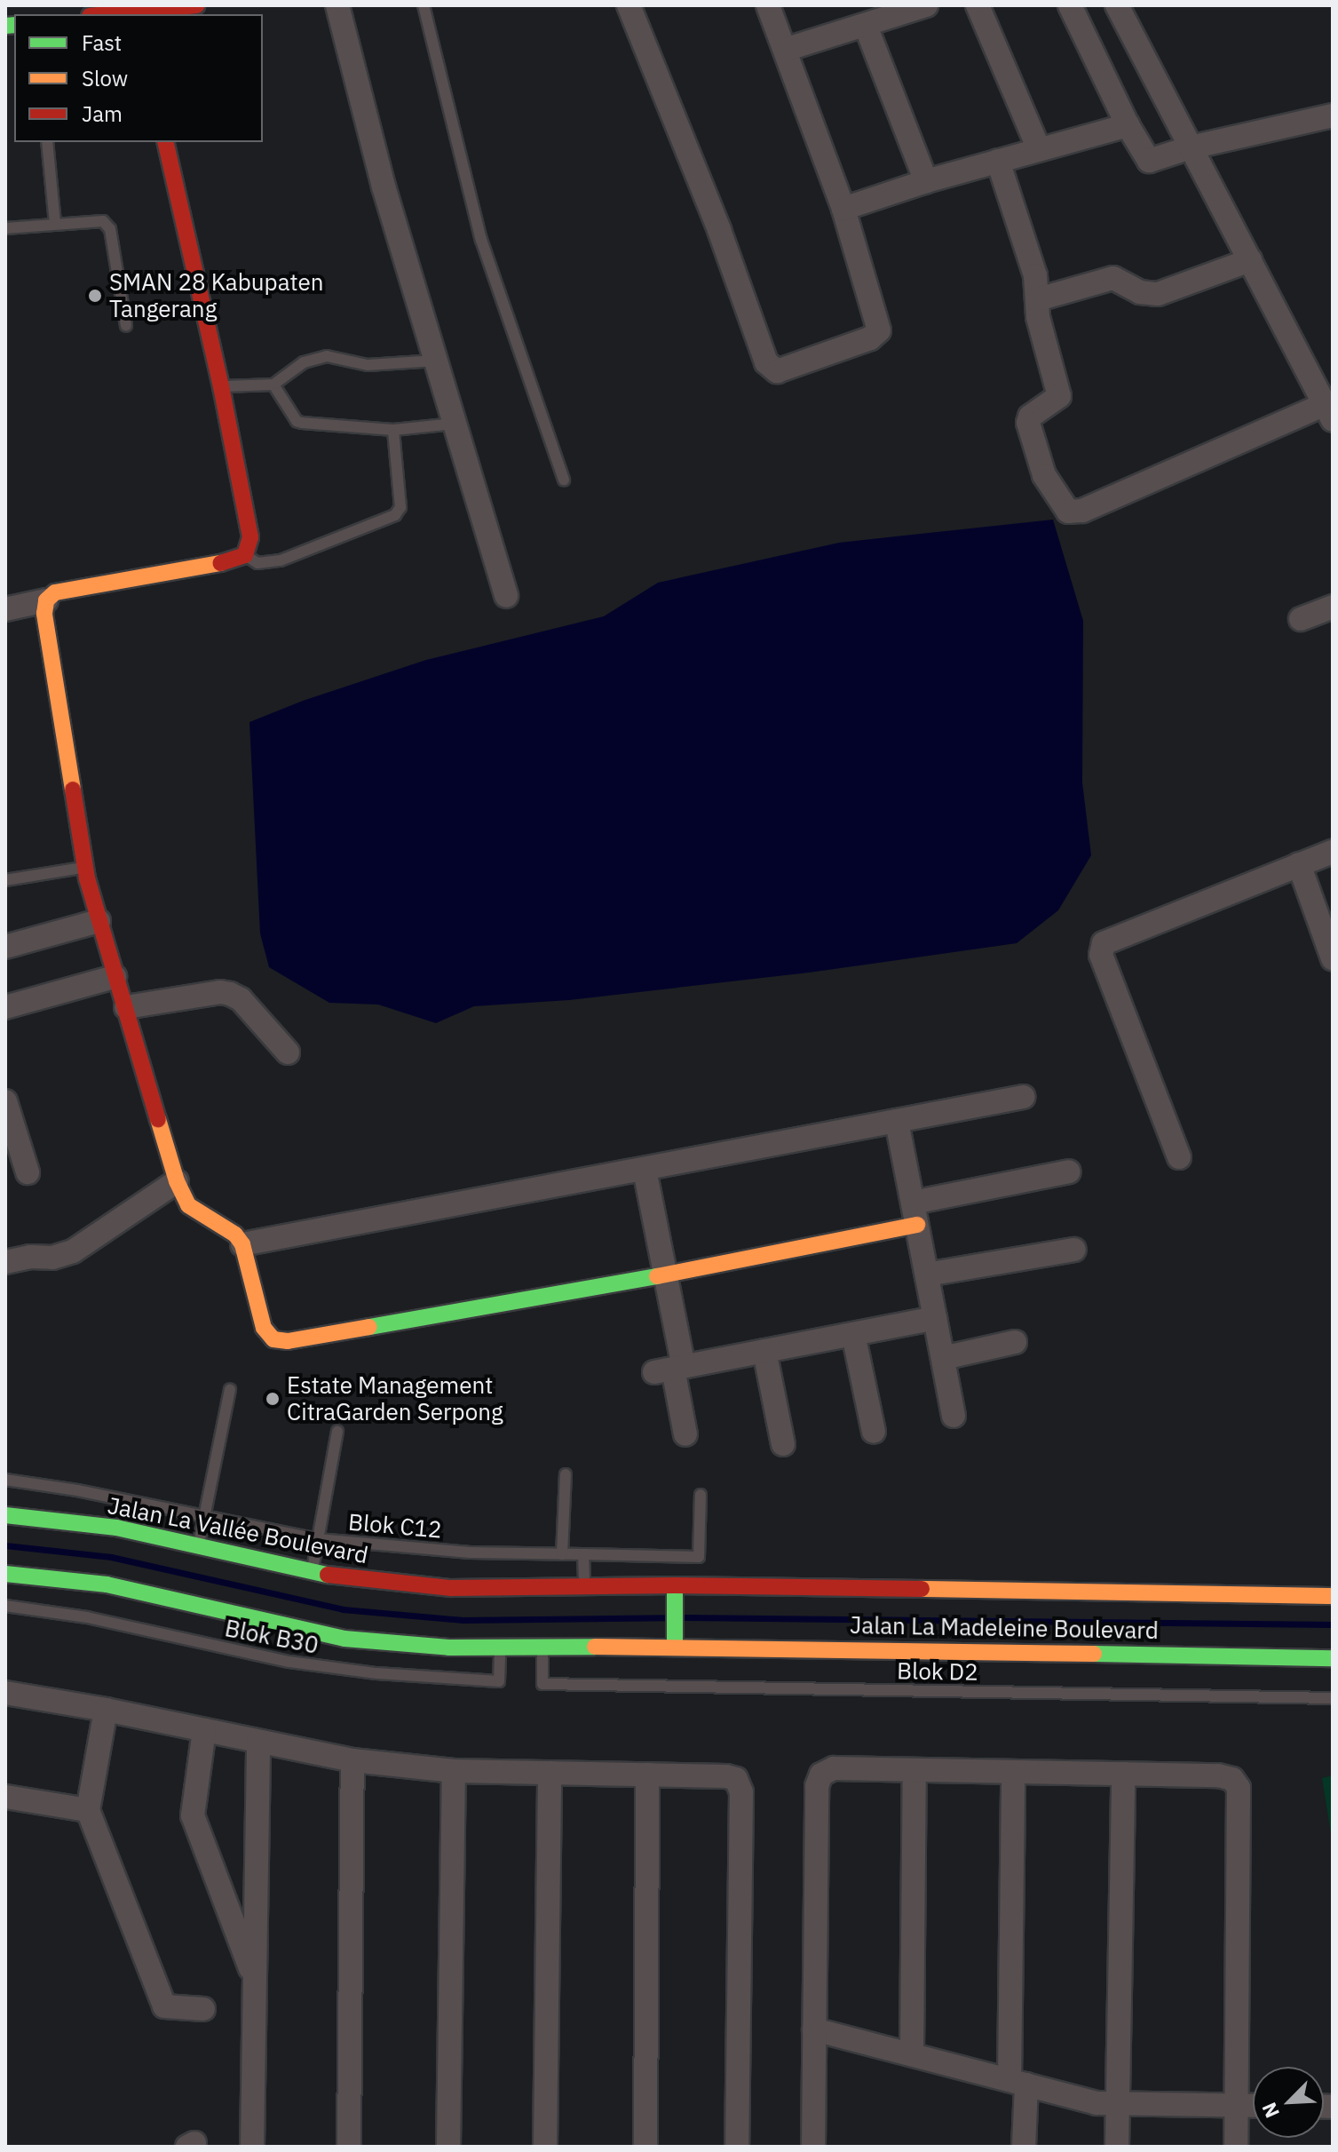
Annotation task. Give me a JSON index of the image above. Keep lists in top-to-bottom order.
{
  "streets": {
    "street": ["Jalan La Vallée Boulevard", "Jalan La Madeleine Boulevard"],
    "lane": ["Blok C12", "Blok B30", "Blok D2"]
  },
  "crossings": [
    ["Jalan La Vallée Boulevard", "Jalan La Madeleine Boulevard"]
  ],
  "places": ["SMAN 28 Kabupaten Tangerang", "Estate Management CitraGarden Serpong"],
  "legend": ["Fast", "Slow", "Jam"],
  "north": "bottom left"
}
